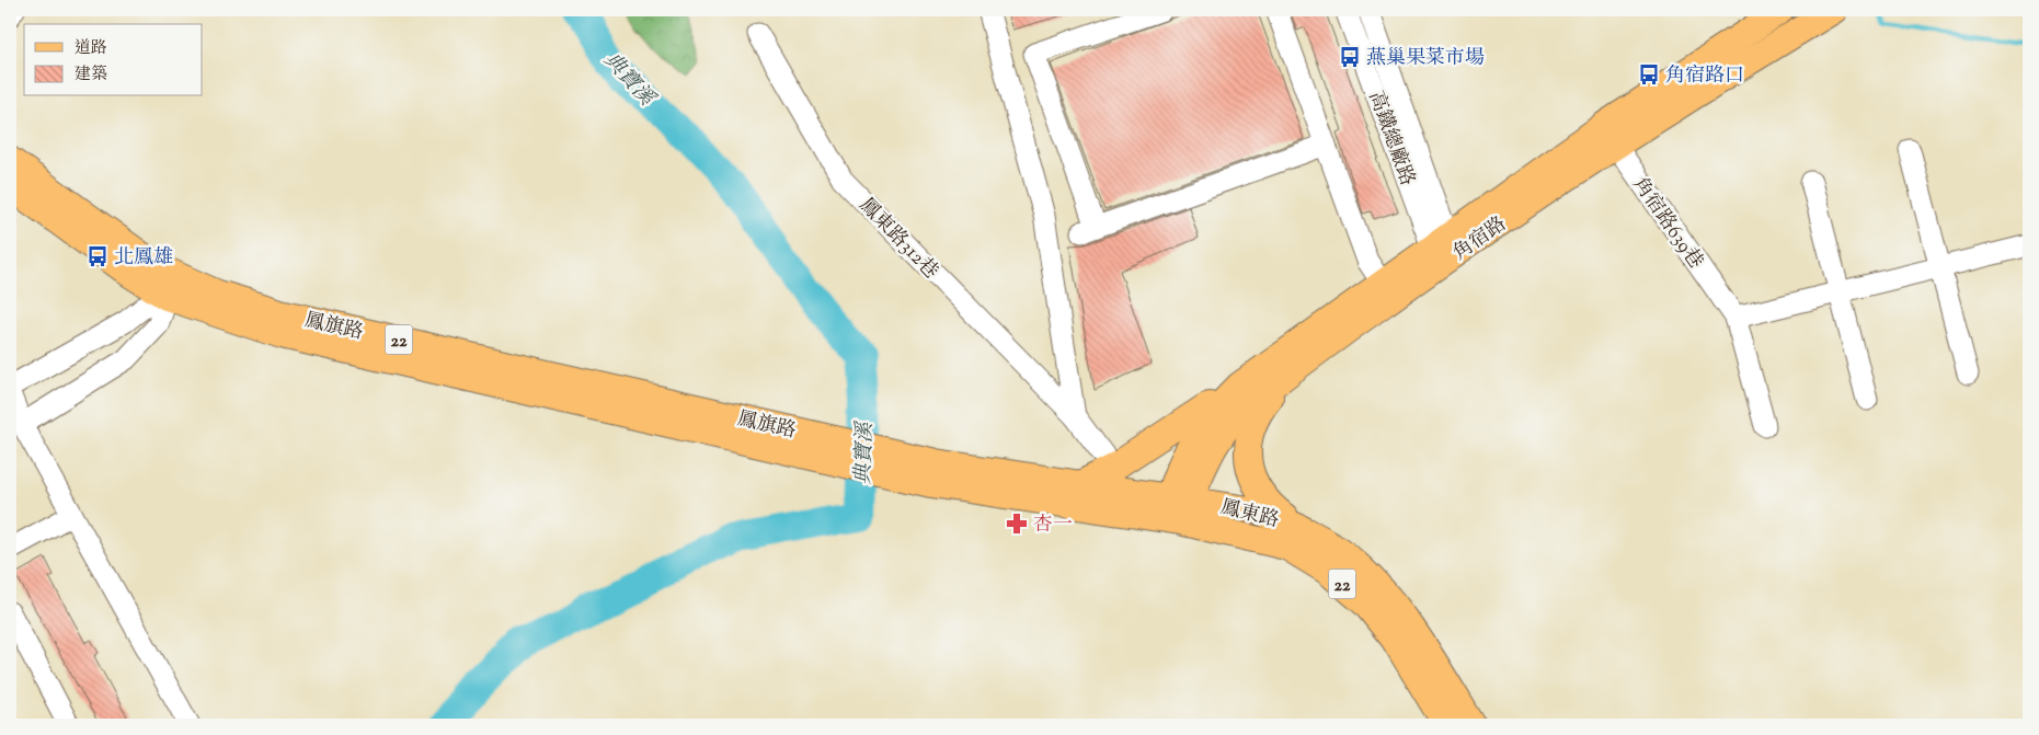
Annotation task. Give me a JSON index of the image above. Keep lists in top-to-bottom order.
{
  "streets": {
    "main road": [
      "角宿路",
      "鳳旗路",
      "22",
      "鳳東路"
    ],
    "street": ["高鐵總廠路", "角宿路639巷", "鳳東路312巷"]
  },
  "crossings": [
    ["高鐵總廠路", "角宿路"],
    ["角宿路639巷", "角宿路"],
    ["角宿路", "鳳東路"],
    ["鳳旗路", "鳳東路"]
  ],
  "water": ["典寶溪"],
  "places": {
    "bus stop": ["燕巢果菜市場", "角宿路口", "北鳳雄"],
    "pharmacy": ["杏一"]
  },
  "legend": ["道路", "建築"]
}
